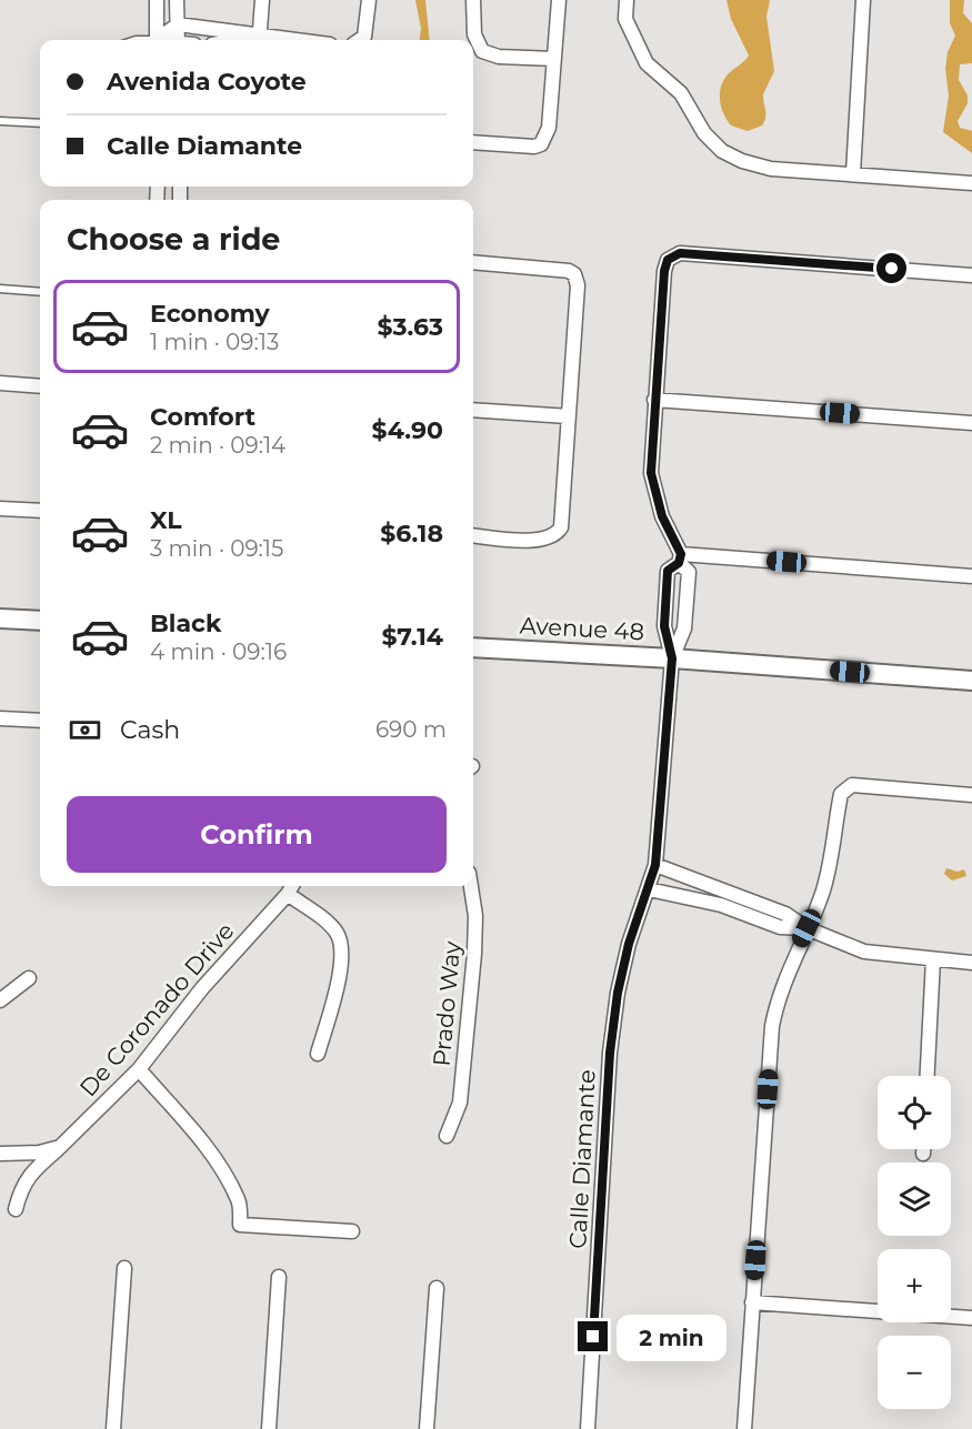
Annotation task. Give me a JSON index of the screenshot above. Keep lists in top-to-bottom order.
{
  "streets": {
    "main road": ["Avenue 48"],
    "street": ["Prado Way", "De Coronado Drive", "Calle Diamante"]
  },
  "crossings": [
    ["Avenue 48", "Calle Diamante"]
  ],
  "page": {
    "banner": ["Avenida Coyote", "Calle Diamante"],
    "heading": "Choose a ride",
    "list": [
      {
        "name": "Economy",
        "note": "1 min · 09:13",
        "value": "$3.63"
      },
      {
        "name": "Comfort",
        "note": "2 min · 09:14",
        "value": "$4.90"
      },
      {
        "name": "XL",
        "note": "3 min · 09:15",
        "value": "$6.18"
      },
      {
        "name": "Black",
        "note": "4 min · 09:16",
        "value": "$7.14"
      }
    ],
    "pay": ["Cash", "690 m"],
    "buttons": "Confirm",
    "map_buttons": ["+", "−"],
    "bubble": "2 min"
  }
}
